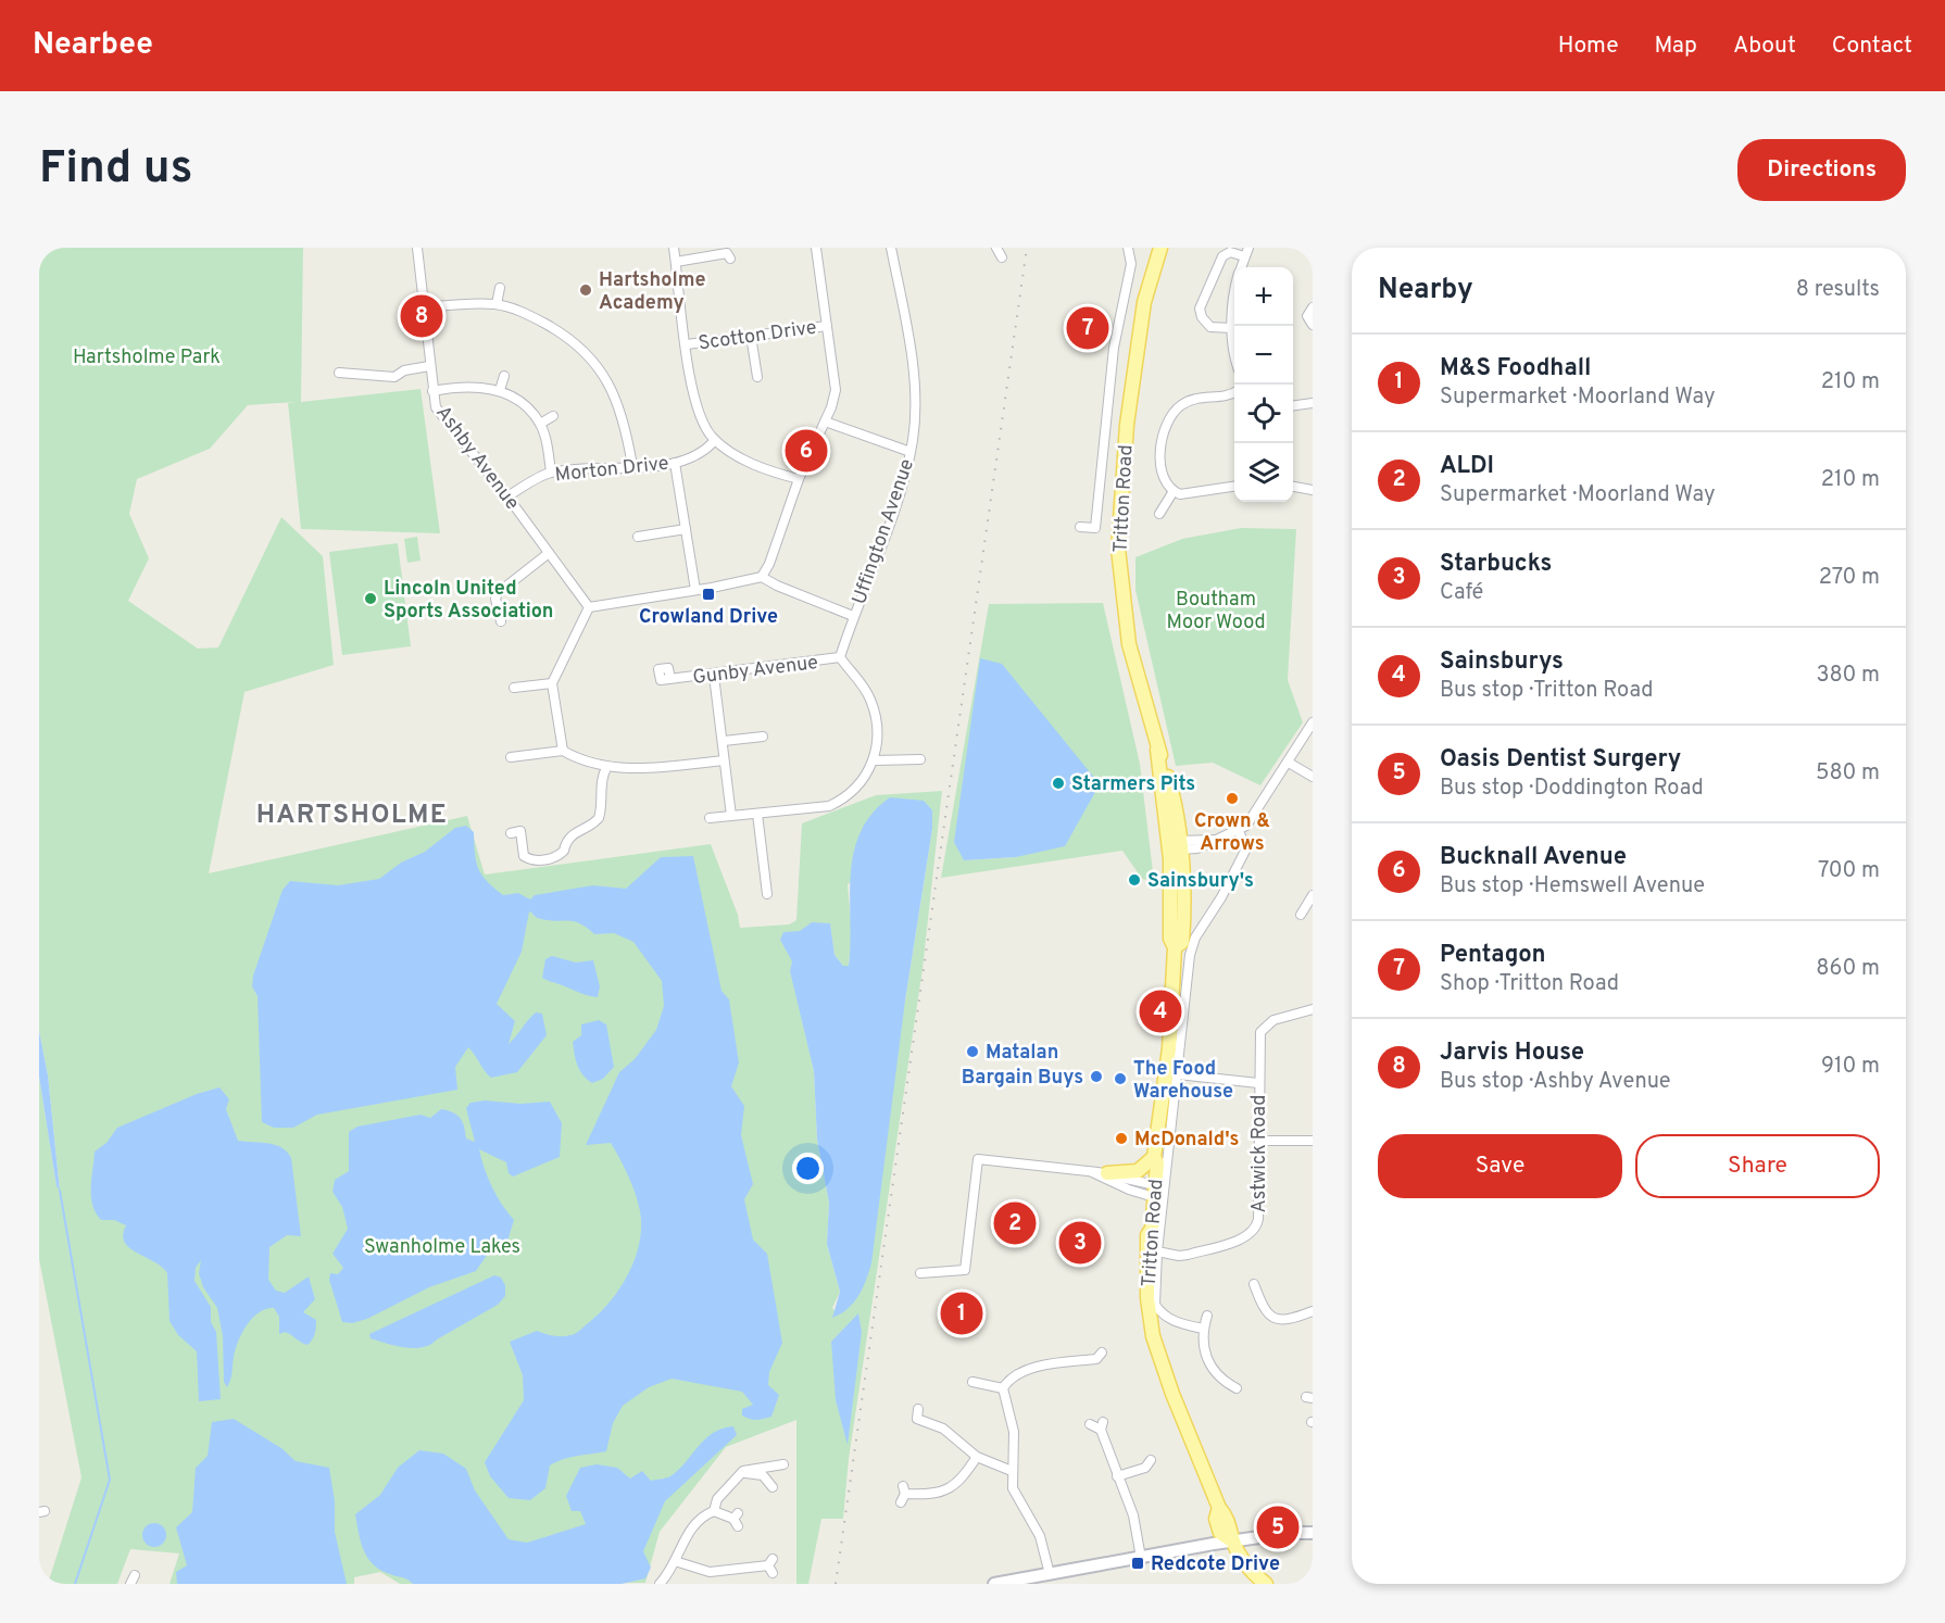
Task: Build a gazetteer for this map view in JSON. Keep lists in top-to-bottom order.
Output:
{
  "streets": {
    "main road": ["Tritton Road"],
    "street": [
      "Scotton Drive",
      "Ashby Avenue",
      "Morton Drive",
      "Uffington Avenue",
      "Gunby Avenue",
      "Astwick Road"
    ]
  },
  "crossings": [
    ["Ashby Avenue", "Morton Drive"],
    ["Uffington Avenue", "Gunby Avenue"]
  ],
  "districts": ["HARTSHOLME"],
  "parks": ["Hartsholme Park", "Boutham Moor Wood", "Swanholme Lakes"],
  "places": {
    "other": [
      "Hartsholme Academy",
      "Lincoln United Sports Association",
      "Starmers Pits",
      "Crown & Arrows",
      "Sainsbury's",
      "Matalan",
      "Bargain Buys",
      "The Food Warehouse",
      "McDonald's"
    ],
    "transit": ["Crowland Drive", "Redcote Drive"]
  },
  "page": {
    "header": "Nearbee",
    "nav": [
      "Home",
      "Map",
      "About",
      "Contact"
    ],
    "buttons": [
      "Directions",
      ["Save", "Share"]
    ],
    "title": "Find us",
    "heading": ["Nearby", "8 results"],
    "map_buttons": ["+", "−"],
    "pins": [
      "8",
      "7",
      "6",
      "4",
      "2",
      "3",
      "1",
      "5"
    ],
    "list": [
      {
        "mark": "1",
        "name": "M&S Foodhall",
        "note": "Supermarket · Moorland Way",
        "value": "210 m"
      },
      {
        "mark": "2",
        "name": "ALDI",
        "note": "Supermarket · Moorland Way",
        "value": "210 m"
      },
      {
        "mark": "3",
        "name": "Starbucks",
        "note": "Café",
        "value": "270 m"
      },
      {
        "mark": "4",
        "name": "Sainsburys",
        "note": "Bus stop · Tritton Road",
        "value": "380 m"
      },
      {
        "mark": "5",
        "name": "Oasis Dentist Surgery",
        "note": "Bus stop · Doddington Road",
        "value": "580 m"
      },
      {
        "mark": "6",
        "name": "Bucknall Avenue",
        "note": "Bus stop · Hemswell Avenue",
        "value": "700 m"
      },
      {
        "mark": "7",
        "name": "Pentagon",
        "note": "Shop · Tritton Road",
        "value": "860 m"
      },
      {
        "mark": "8",
        "name": "Jarvis House",
        "note": "Bus stop · Ashby Avenue",
        "value": "910 m"
      }
    ]
  }
}
